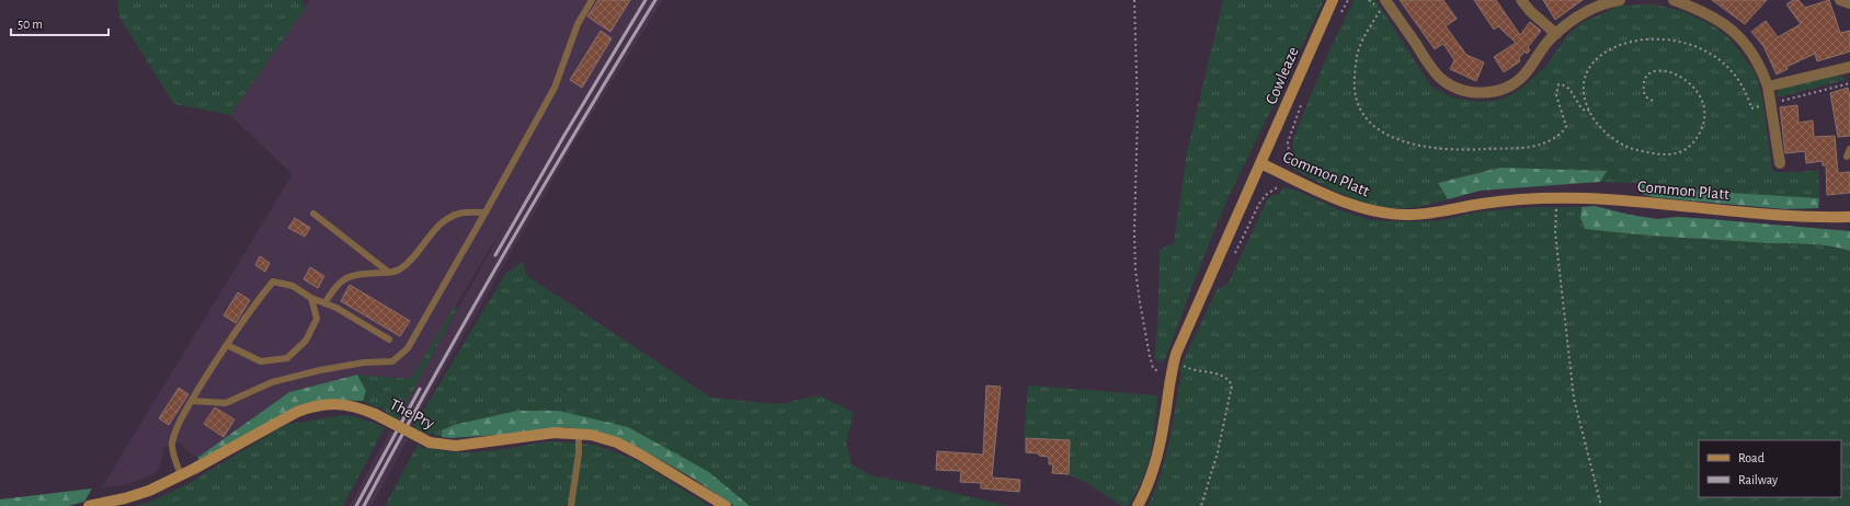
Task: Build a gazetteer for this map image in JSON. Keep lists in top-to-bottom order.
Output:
{
  "streets": {
    "main road": ["Cowleaze", "Common Platt", "The Pry"]
  },
  "crossings": [
    ["Cowleaze", "Common Platt"]
  ],
  "legend": ["Road", "Railway"],
  "scale_bar": "50 m"
}
